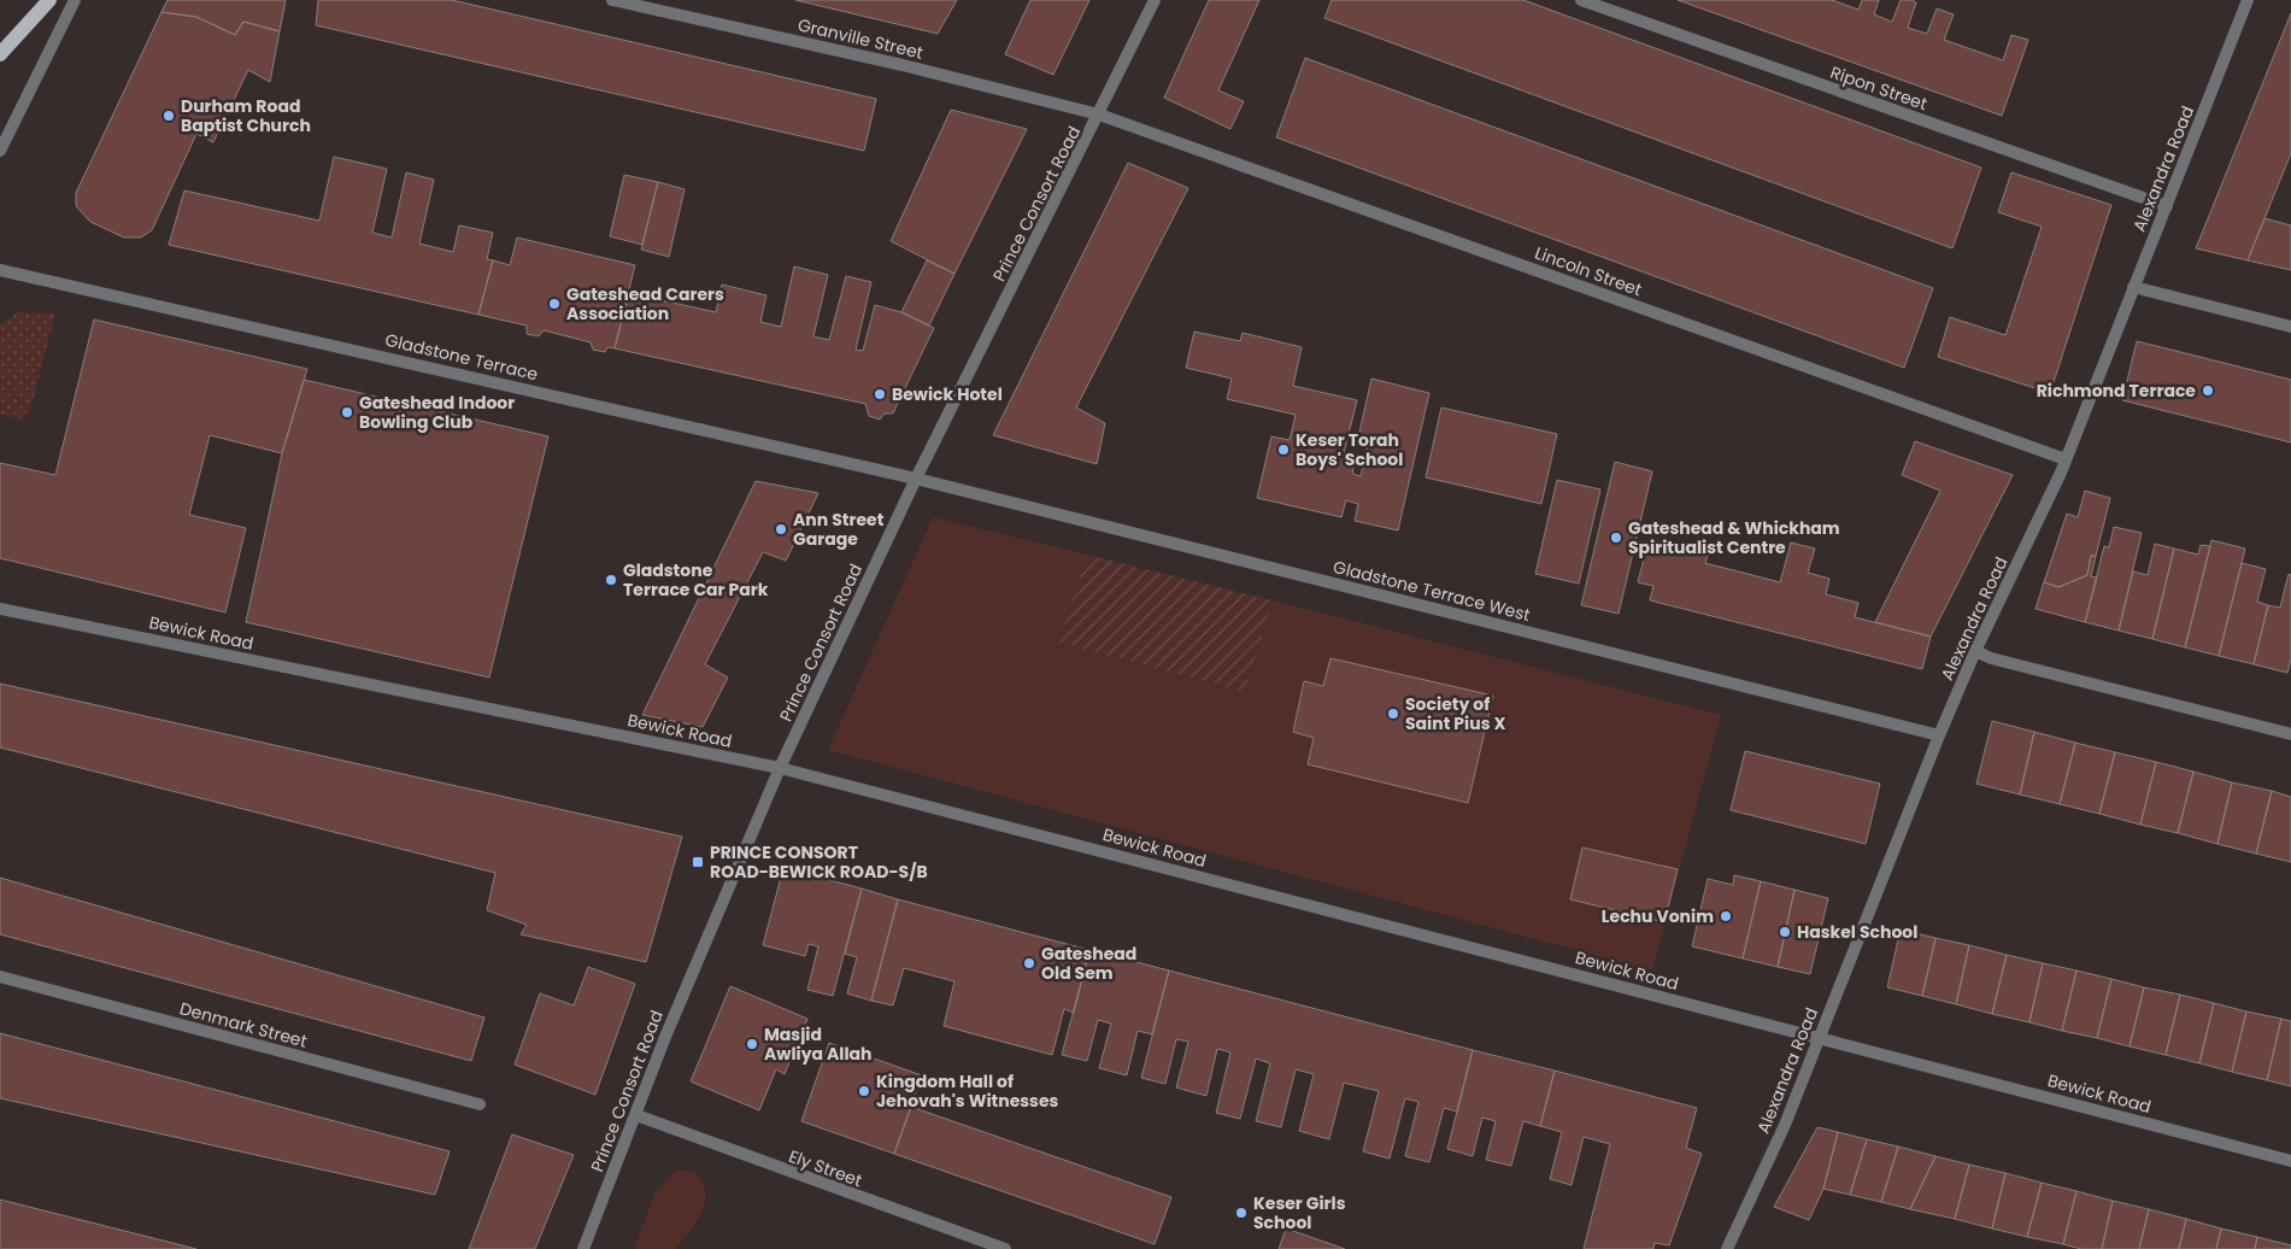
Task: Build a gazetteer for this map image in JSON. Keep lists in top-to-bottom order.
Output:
{
  "streets": {
    "street": [
      "Granville Street",
      "Ripon Street",
      "Alexandra Road",
      "Prince Consort Road",
      "Lincoln Street",
      "Gladstone Terrace",
      "Gladstone Terrace West",
      "Bewick Road",
      "Denmark Street",
      "Ely Street"
    ]
  },
  "crossings": [
    ["Granville Street", "Prince Consort Road"],
    ["Granville Street", "Lincoln Street"],
    ["Ripon Street", "Alexandra Road"],
    ["Alexandra Road", "Lincoln Street"],
    ["Alexandra Road", "Gladstone Terrace West"],
    ["Alexandra Road", "Bewick Road"],
    ["Prince Consort Road", "Lincoln Street"],
    ["Prince Consort Road", "Gladstone Terrace"],
    ["Prince Consort Road", "Gladstone Terrace West"],
    ["Prince Consort Road", "Bewick Road"],
    ["Prince Consort Road", "Ely Street"],
    ["Gladstone Terrace", "Gladstone Terrace West"]
  ],
  "places": {
    "other": [
      "Durham Road Baptist Church",
      "Gateshead Carers Association",
      "Richmond Terrace",
      "Bewick Hotel",
      "Gateshead Indoor Bowling Club",
      "Keser Torah Boys' School",
      "Ann Street Garage",
      "Gateshead & Whickham Spiritualist Centre",
      "Gladstone Terrace Car Park",
      "Society of Saint Pius X",
      "Lechu Vonim",
      "Haskel School",
      "Gateshead Old Sem",
      "Masjid Awliya Allah",
      "Kingdom Hall of Jehovah's Witnesses",
      "Keser Girls School"
    ],
    "transit": ["PRINCE CONSORT ROAD-BEWICK ROAD-S/B"]
  }
}
